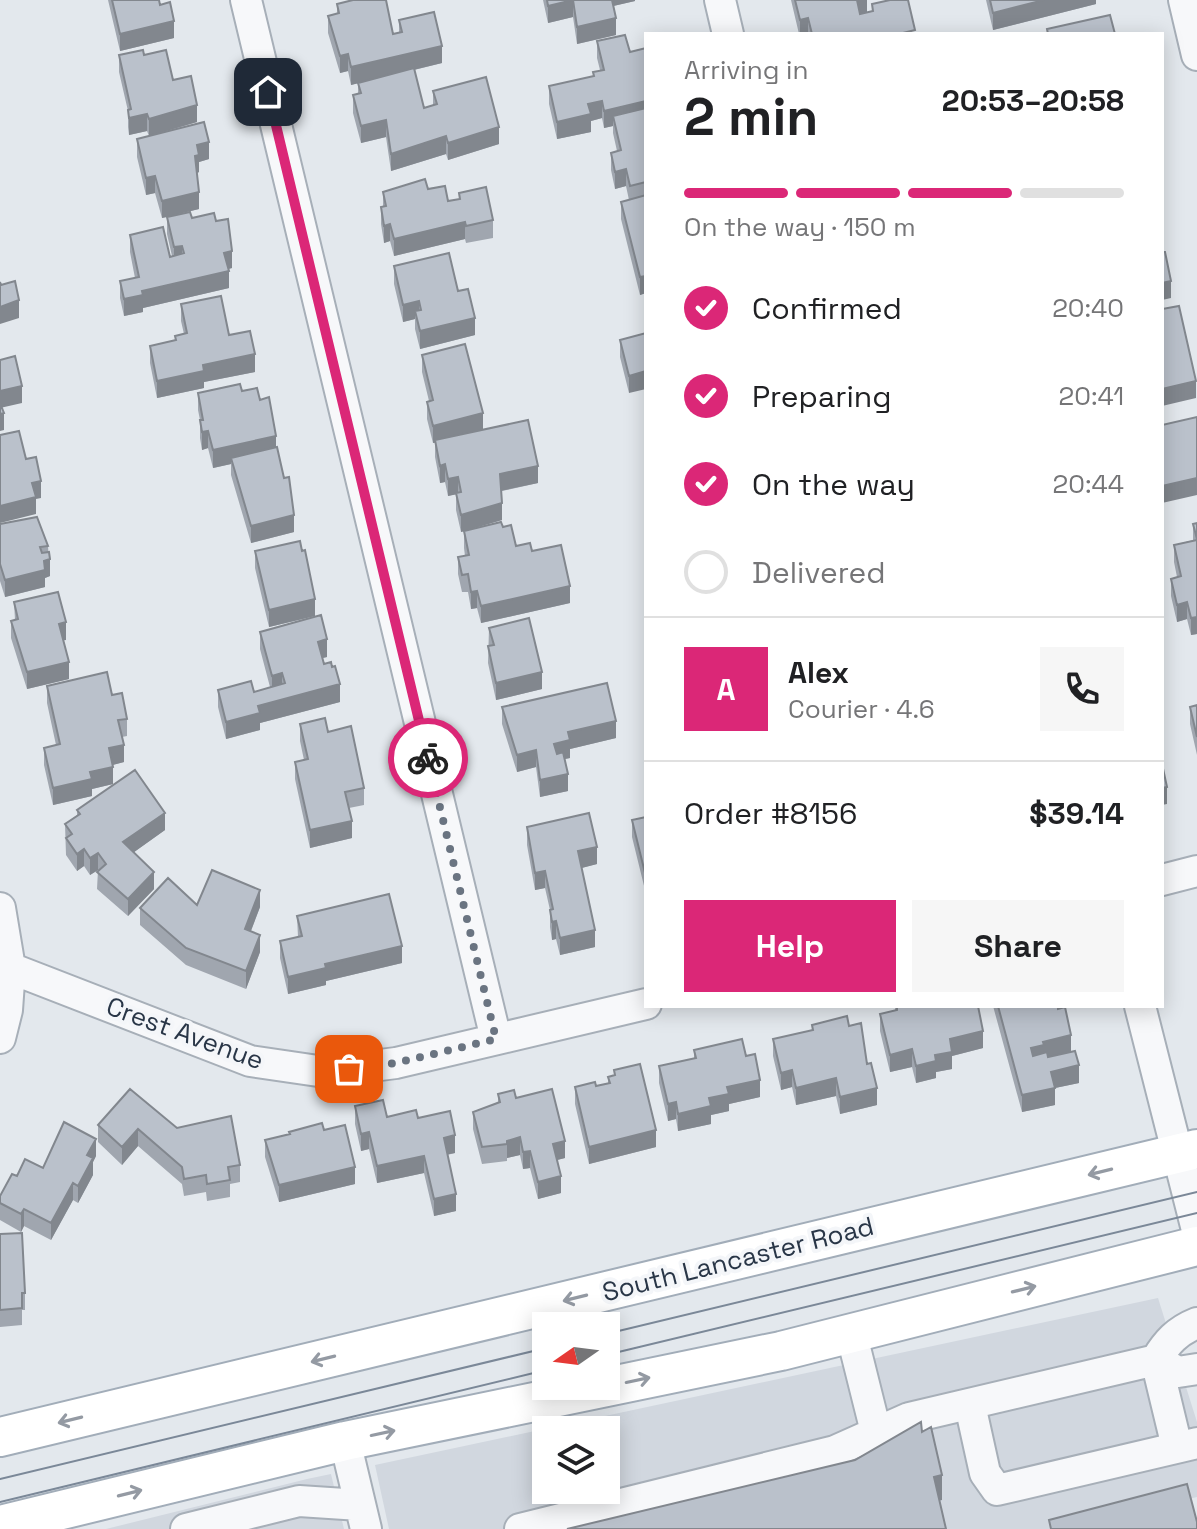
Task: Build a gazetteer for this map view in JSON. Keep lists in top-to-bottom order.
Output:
{
  "streets": {
    "main road": ["South Lancaster Road"],
    "street": ["Crest Avenue"]
  },
  "north": "left",
  "page": {
    "heading": ["2 min", "Arriving in", "20:53–20:58"],
    "panel": [
      "Alex",
      "Courier · 4.6",
      "Order #8156",
      "$39.14"
    ],
    "bar": "On the way · 150 m",
    "list": [
      ["Confirmed", "20:40"],
      ["Preparing", "20:41"],
      ["On the way", "20:44"],
      "Delivered"
    ],
    "round": "A",
    "buttons": ["Help", "Share"]
  }
}
